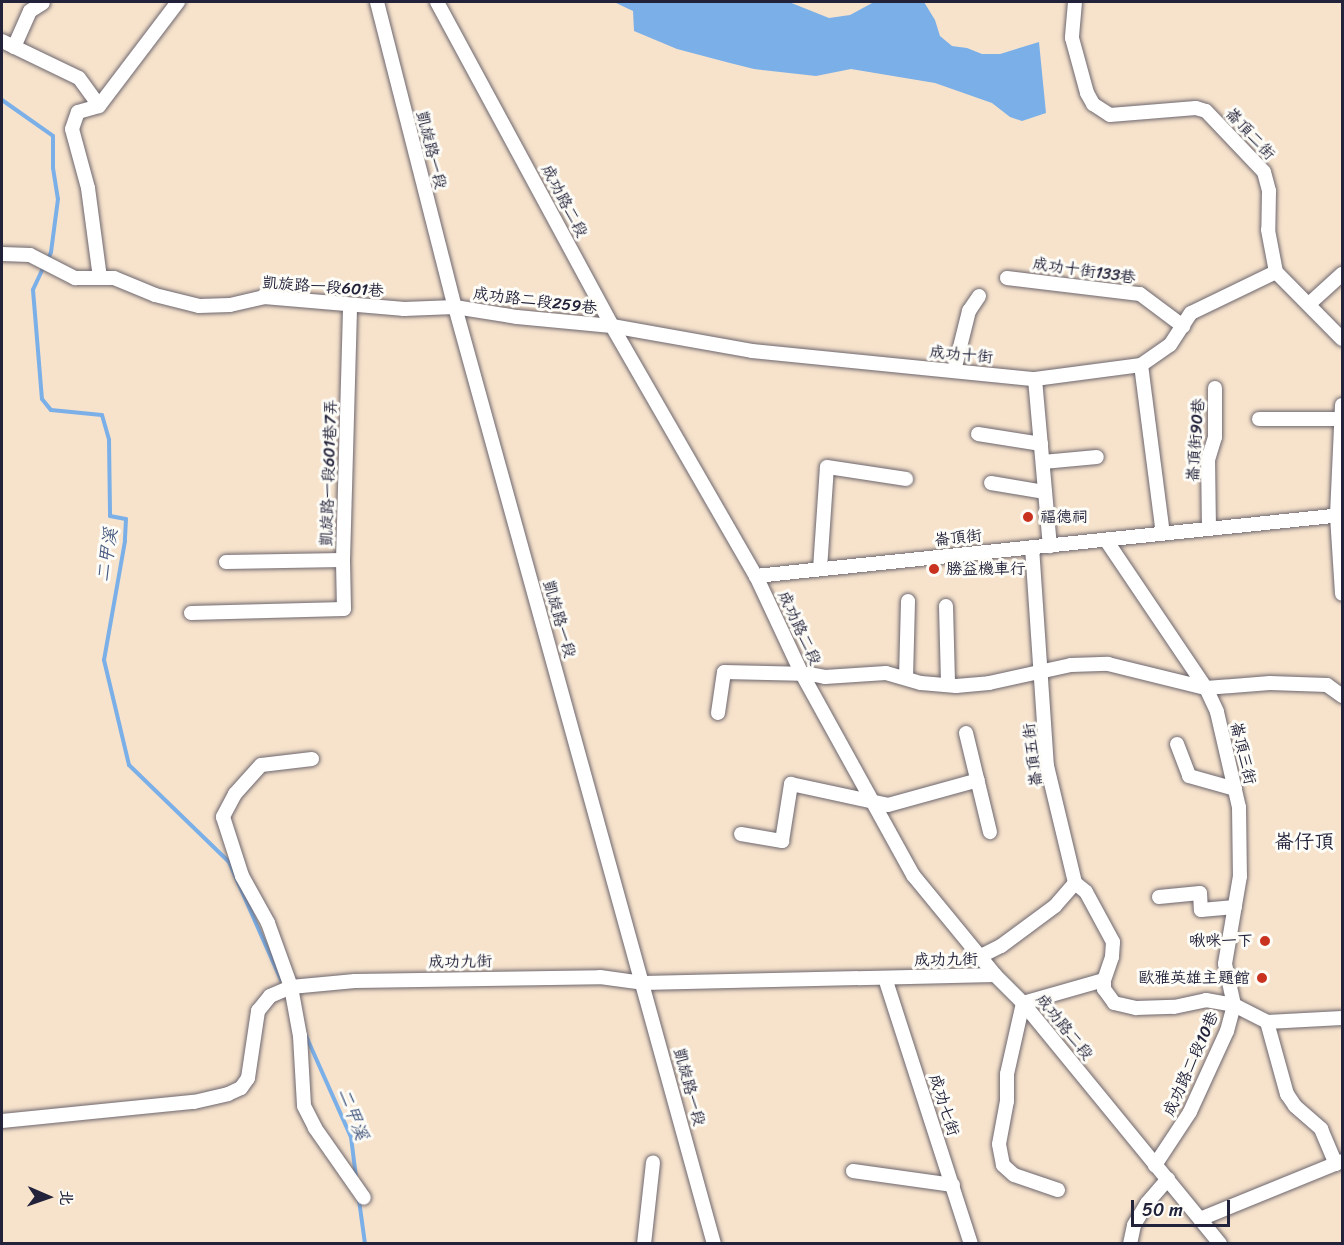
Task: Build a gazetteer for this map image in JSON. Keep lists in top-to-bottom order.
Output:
{
  "streets": {
    "street": [
      "崙頂二街",
      "凱旋路一段",
      "成功路二段",
      "成功十街133巷",
      "凱旋路一段601巷",
      "成功路二段259巷",
      "成功十街",
      "崙頂街90巷",
      "凱旋路一段601巷7弄",
      "崙頂街",
      "崙頂三街",
      "崙頂五街",
      "成功九街",
      "成功路二段10巷",
      "成功七街"
    ]
  },
  "crossings": [
    ["崙頂二街", "成功十街"],
    ["凱旋路一段", "凱旋路一段601巷"],
    ["凱旋路一段", "成功路二段259巷"],
    ["凱旋路一段", "成功九街"],
    ["成功路二段", "成功路二段259巷"],
    ["成功路二段", "成功十街"],
    ["成功路二段", "崙頂街"],
    ["成功路二段", "成功九街"],
    ["成功路二段", "成功路二段10巷"],
    ["成功十街133巷", "成功十街"],
    ["凱旋路一段601巷", "成功路二段259巷"],
    ["凱旋路一段601巷", "凱旋路一段601巷7弄"],
    ["成功路二段259巷", "成功十街"],
    ["崙頂街90巷", "崙頂街"],
    ["崙頂街", "崙頂三街"],
    ["崙頂街", "崙頂五街"],
    ["崙頂三街", "成功路二段10巷"],
    ["成功九街", "成功七街"]
  ],
  "districts": ["崙仔頂"],
  "water": ["二甲溪"],
  "places": [
    "福德祠",
    "勝益機車行",
    "啾咪一下",
    "歐雅英雄主題館"
  ],
  "scale_bar": "50 m",
  "north": "right"
}
